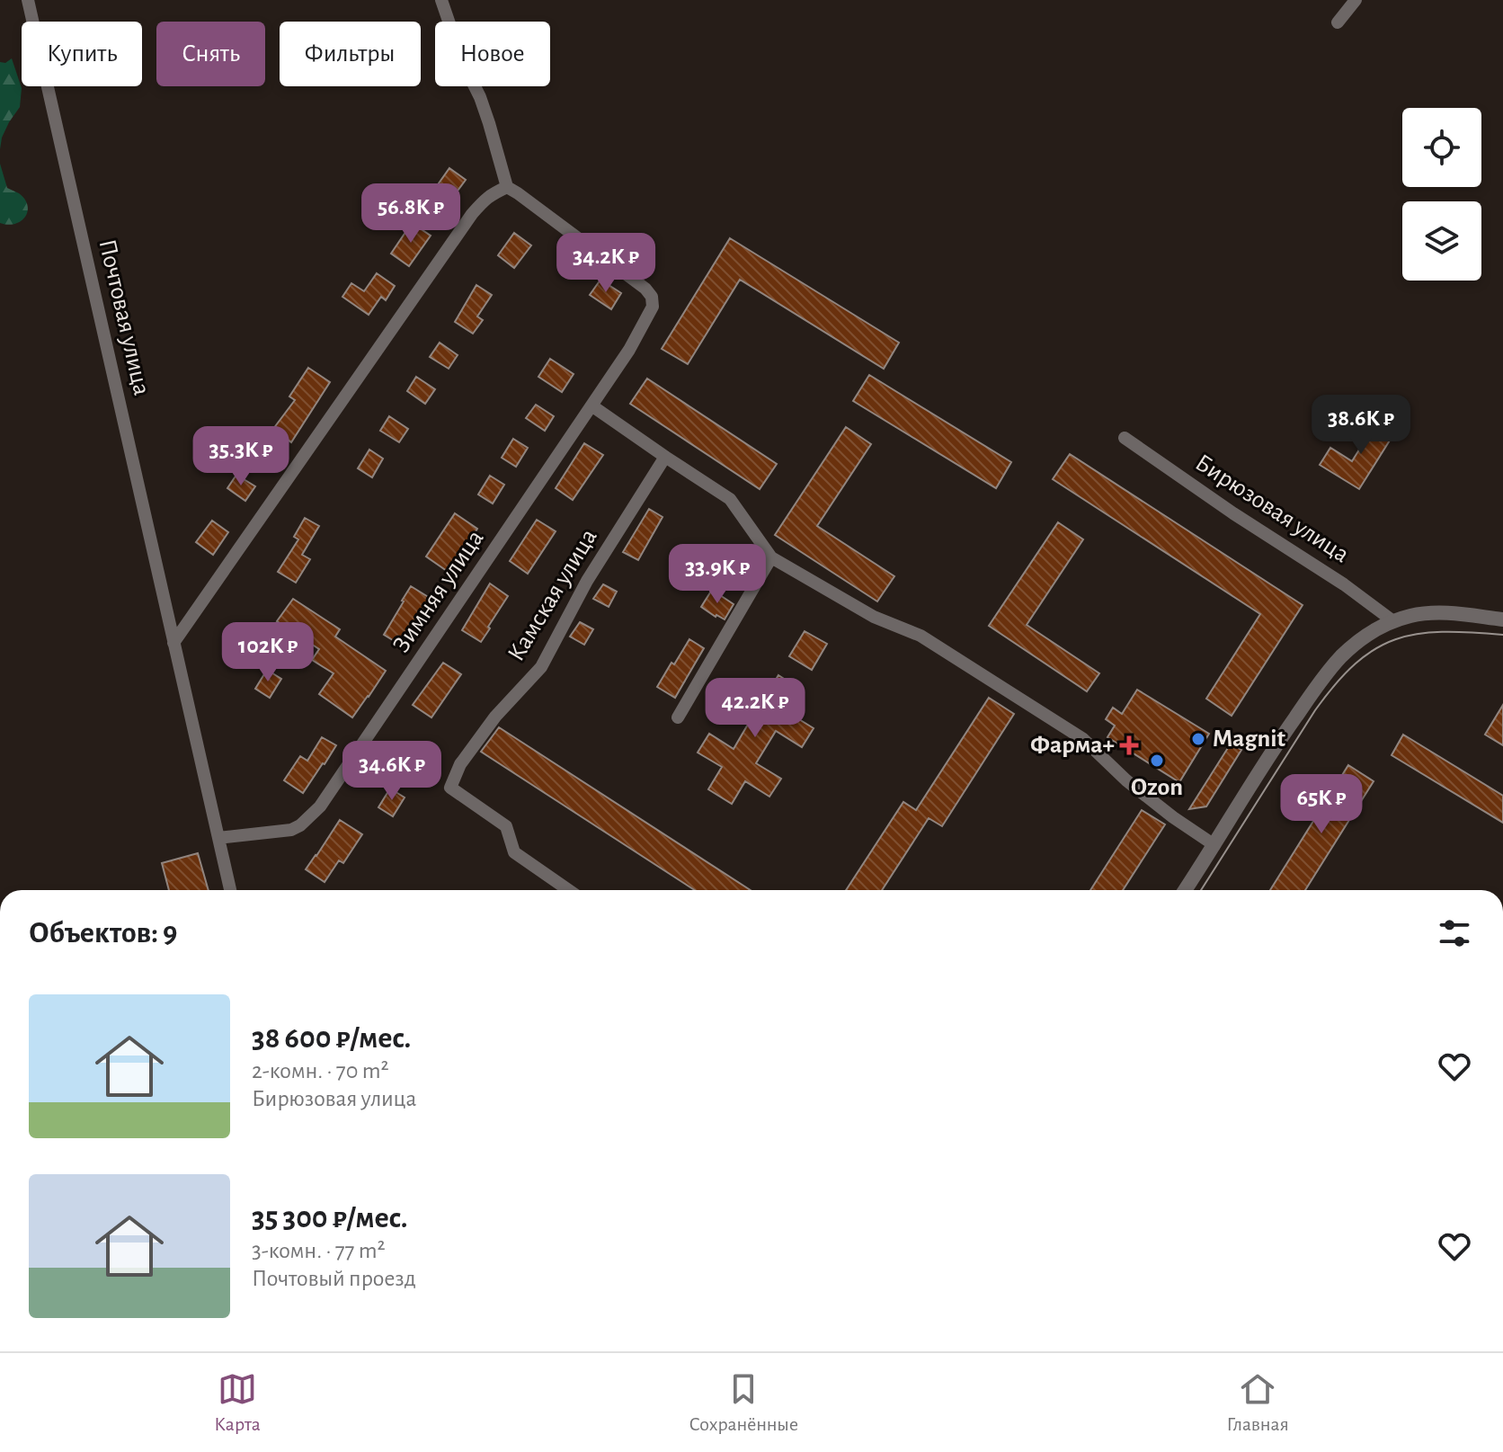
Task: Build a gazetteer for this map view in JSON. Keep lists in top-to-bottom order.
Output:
{
  "streets": {
    "street": [
      "Почтовая улица",
      "Бирюзовая улица",
      "Зимняя улица",
      "Камская улица"
    ]
  },
  "crossings": [
    ["Почтовая улица", "Зимняя улица"]
  ],
  "places": {
    "other": ["Magnit", "Ozon"],
    "health": ["Фарма+"]
  },
  "page": {
    "chip": [
      "Купить",
      "Снять",
      "Фильтры",
      "Новое"
    ],
    "price": [
      "56.8K ₽",
      "34.2K ₽",
      "38.6K ₽",
      "35.3K ₽",
      "33.9K ₽",
      "102K ₽",
      "42.2K ₽",
      "34.6K ₽",
      "65K ₽"
    ],
    "heading": "Объектов: 9",
    "list": [
      {
        "name": "38 600 ₽/мес.",
        "note": "2-комн. · 70 m² · Бирюзовая улица"
      },
      {
        "name": "35 300 ₽/мес.",
        "note": "3-комн. · 77 m² · Почтовый проезд"
      }
    ],
    "tabs": ["Карта", "Сохранённые", "Главная"]
  }
}
